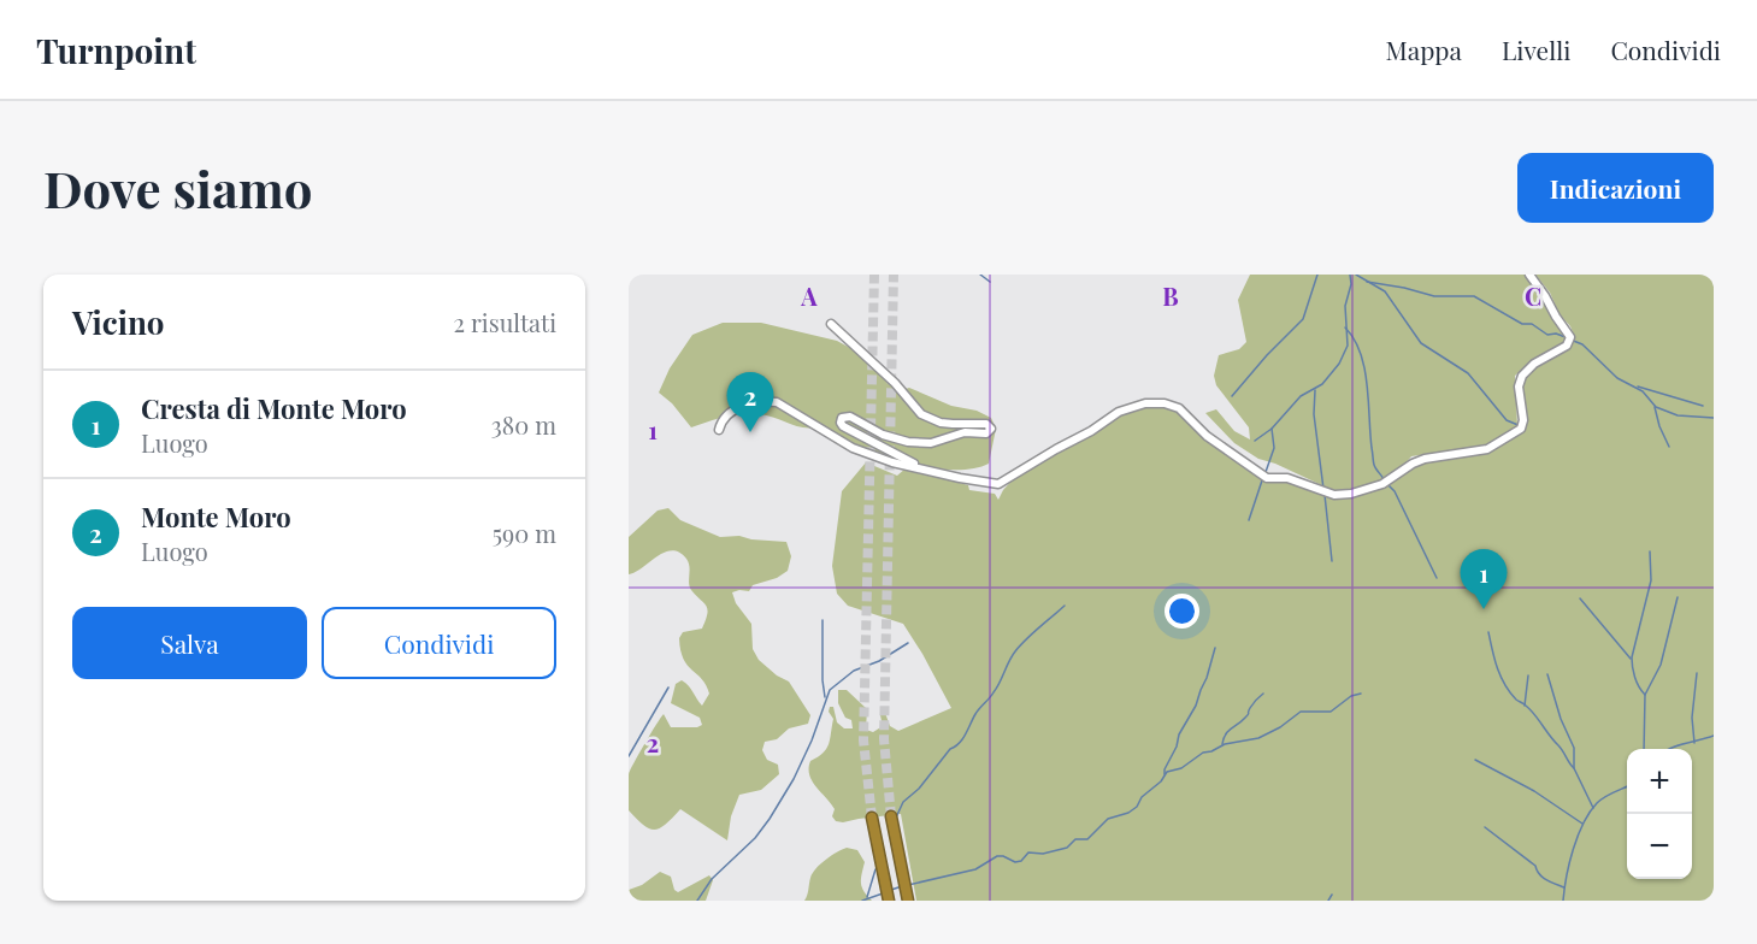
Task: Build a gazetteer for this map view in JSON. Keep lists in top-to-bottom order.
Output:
{
  "page": {
    "header": "Turnpoint",
    "nav": ["Mappa", "Livelli", "Condividi"],
    "buttons": [
      "Indicazioni",
      ["Salva", "Condividi"]
    ],
    "title": "Dove siamo",
    "heading": ["Vicino", "2 risultati"],
    "list": [
      {
        "mark": "1",
        "name": "Cresta di Monte Moro",
        "note": "Luogo",
        "value": "380 m"
      },
      {
        "mark": "2",
        "name": "Monte Moro",
        "note": "Luogo",
        "value": "590 m"
      }
    ],
    "pins": ["2", "1"],
    "map_buttons": ["+", "−"]
  },
  "grid": {
    "columns": ["A", "B", "C"],
    "rows": ["1", "2"]
  }
}
